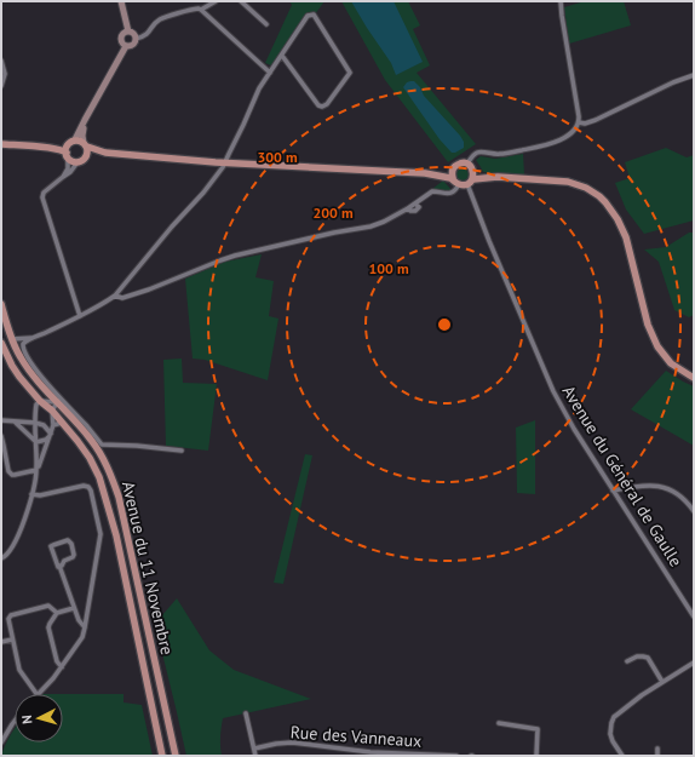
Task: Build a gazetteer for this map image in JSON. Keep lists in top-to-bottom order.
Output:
{
  "streets": {
    "main road": ["Avenue du 11 Novembre"],
    "street": ["Avenue du Général de Gaulle", "Rue des Vanneaux"]
  },
  "north": "left",
  "rings": ["300 m", "200 m", "100 m"]
}
